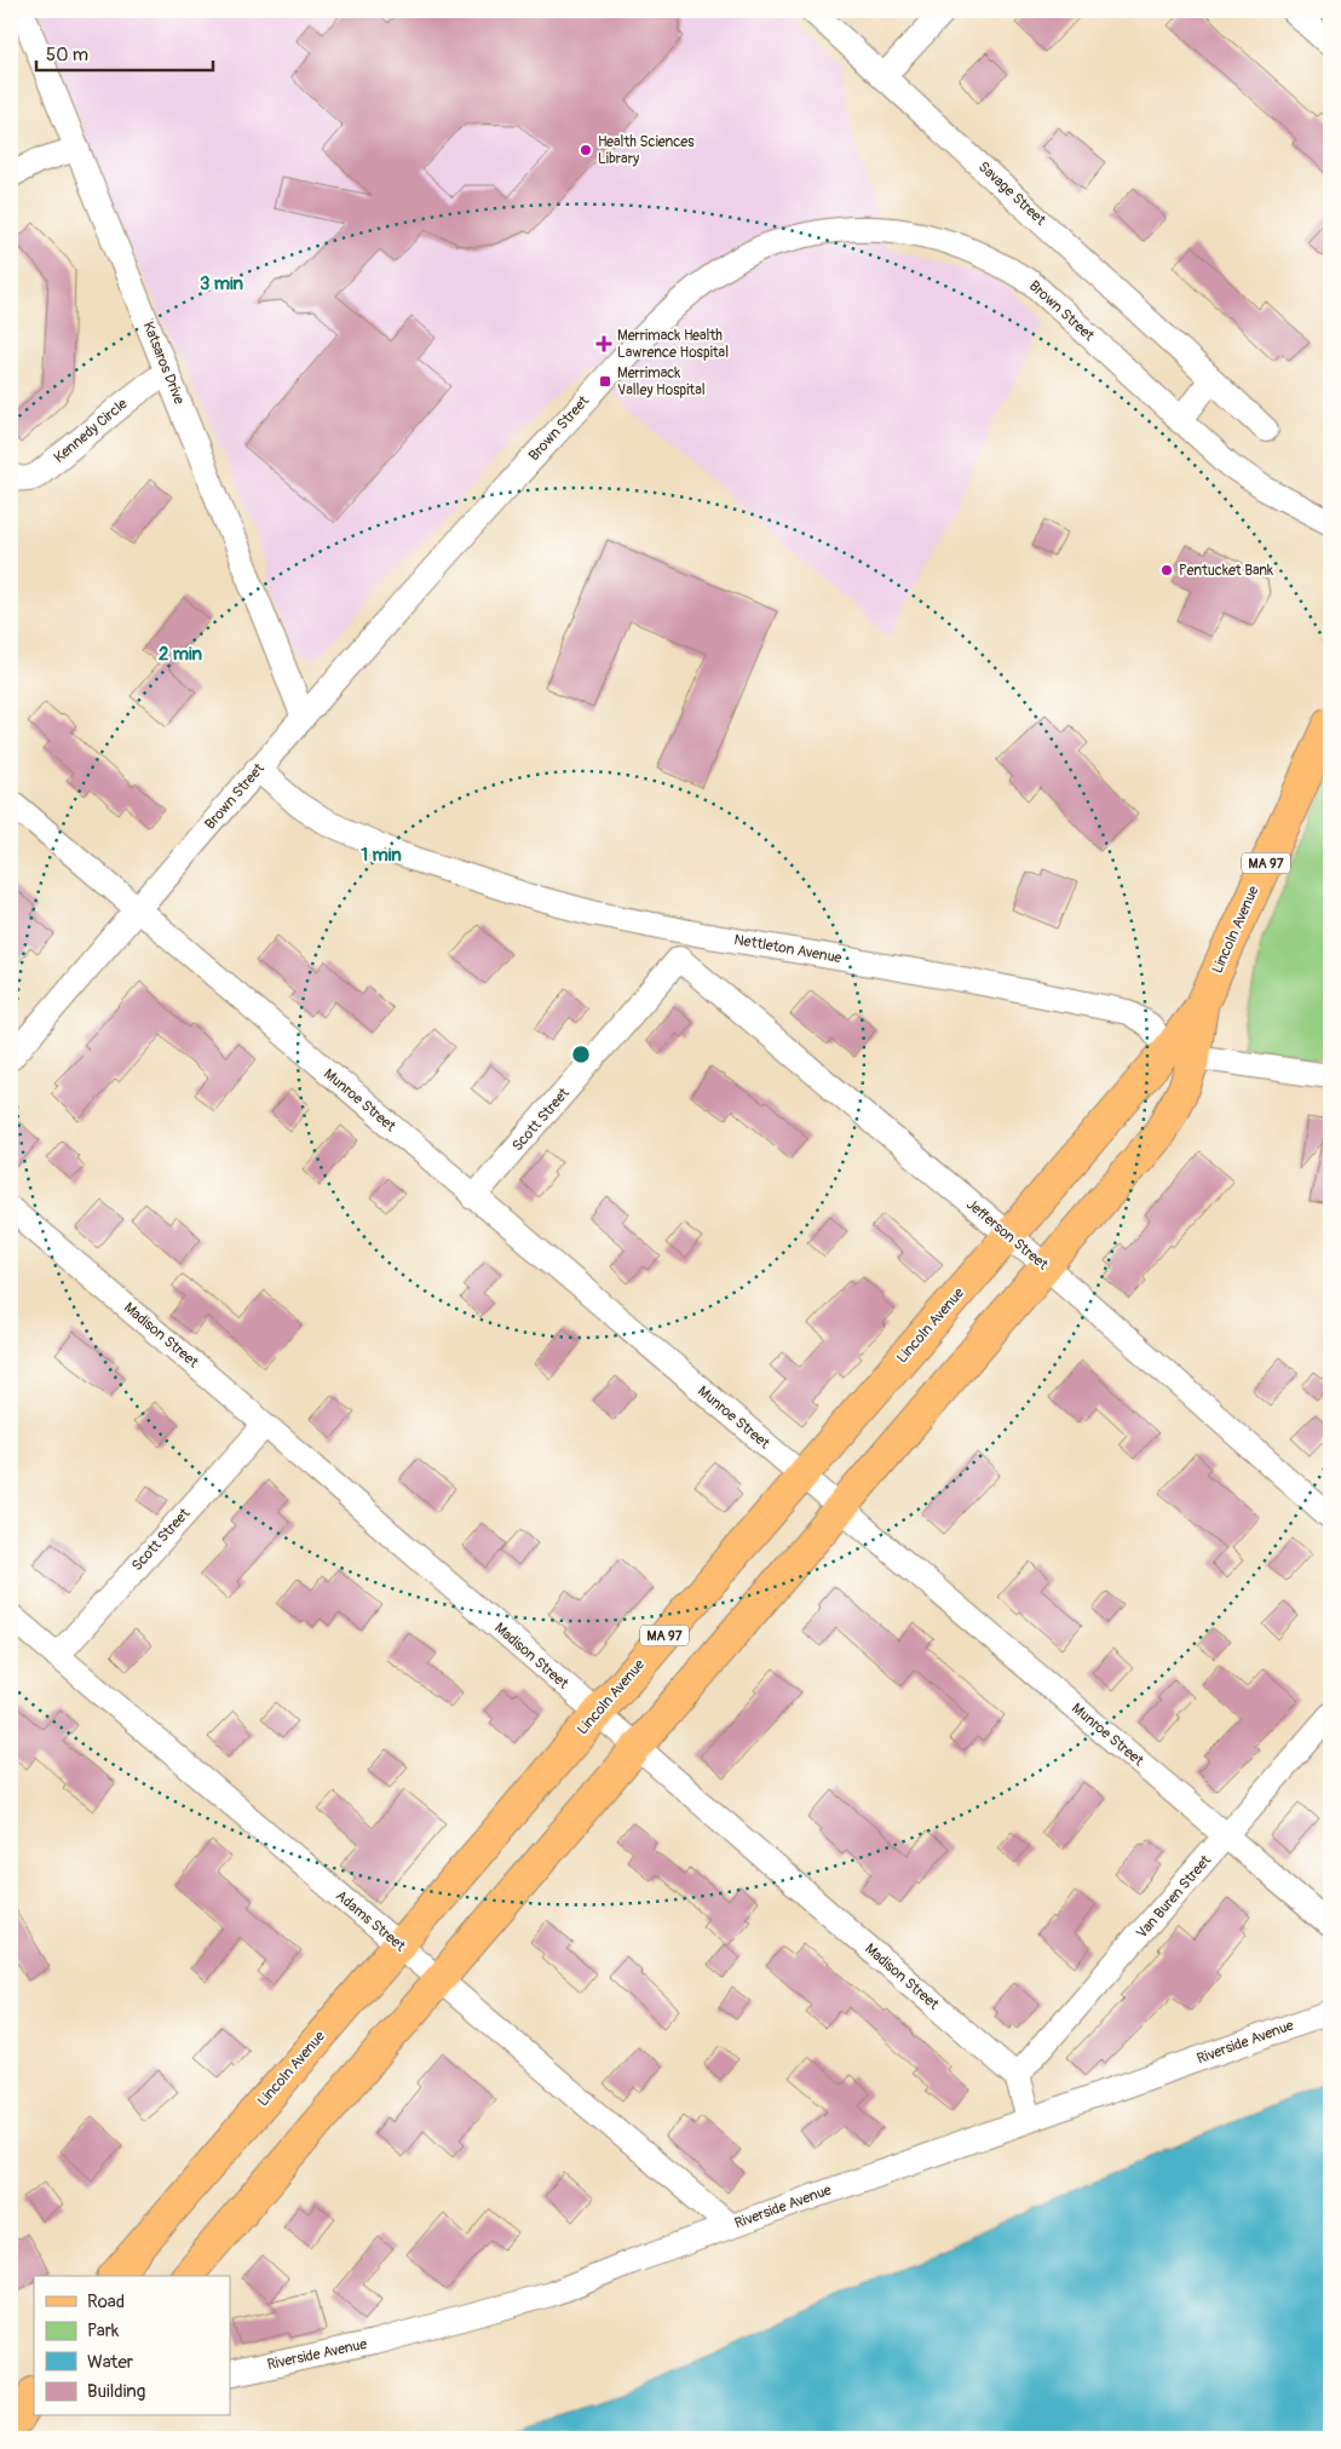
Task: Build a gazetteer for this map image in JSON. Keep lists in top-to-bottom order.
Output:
{
  "streets": {
    "main road": ["MA 97", "Lincoln Avenue"],
    "street": [
      "Savage Street",
      "Brown Street",
      "Katsaros Drive",
      "Kennedy Circle",
      "Nettleton Avenue",
      "Munroe Street",
      "Scott Street",
      "Jefferson Street",
      "Madison Street",
      "Van Buren Street",
      "Adams Street",
      "Riverside Avenue"
    ]
  },
  "crossings": [
    ["Brown Street", "Katsaros Drive"],
    ["Brown Street", "Nettleton Avenue"],
    ["Brown Street", "Munroe Street"],
    ["Katsaros Drive", "Kennedy Circle"],
    ["Lincoln Avenue", "Nettleton Avenue"],
    ["Lincoln Avenue", "Munroe Street"],
    ["Lincoln Avenue", "Jefferson Street"],
    ["Lincoln Avenue", "Madison Street"],
    ["Lincoln Avenue", "Adams Street"],
    ["Munroe Street", "Scott Street"],
    ["Munroe Street", "Van Buren Street"],
    ["Scott Street", "Jefferson Street"],
    ["Scott Street", "Madison Street"],
    ["Scott Street", "Adams Street"],
    ["Madison Street", "Van Buren Street"],
    ["Adams Street", "Riverside Avenue"]
  ],
  "places": {
    "other": ["Health Sciences Library", "Pentucket Bank"],
    "health": ["Merrimack Health Lawrence Hospital"],
    "transit": ["Merrimack Valley Hospital"]
  },
  "legend": [
    "Road",
    "Park",
    "Water",
    "Building"
  ],
  "scale_bar": "50 m",
  "rings": ["3 min", "2 min", "1 min"]
}
